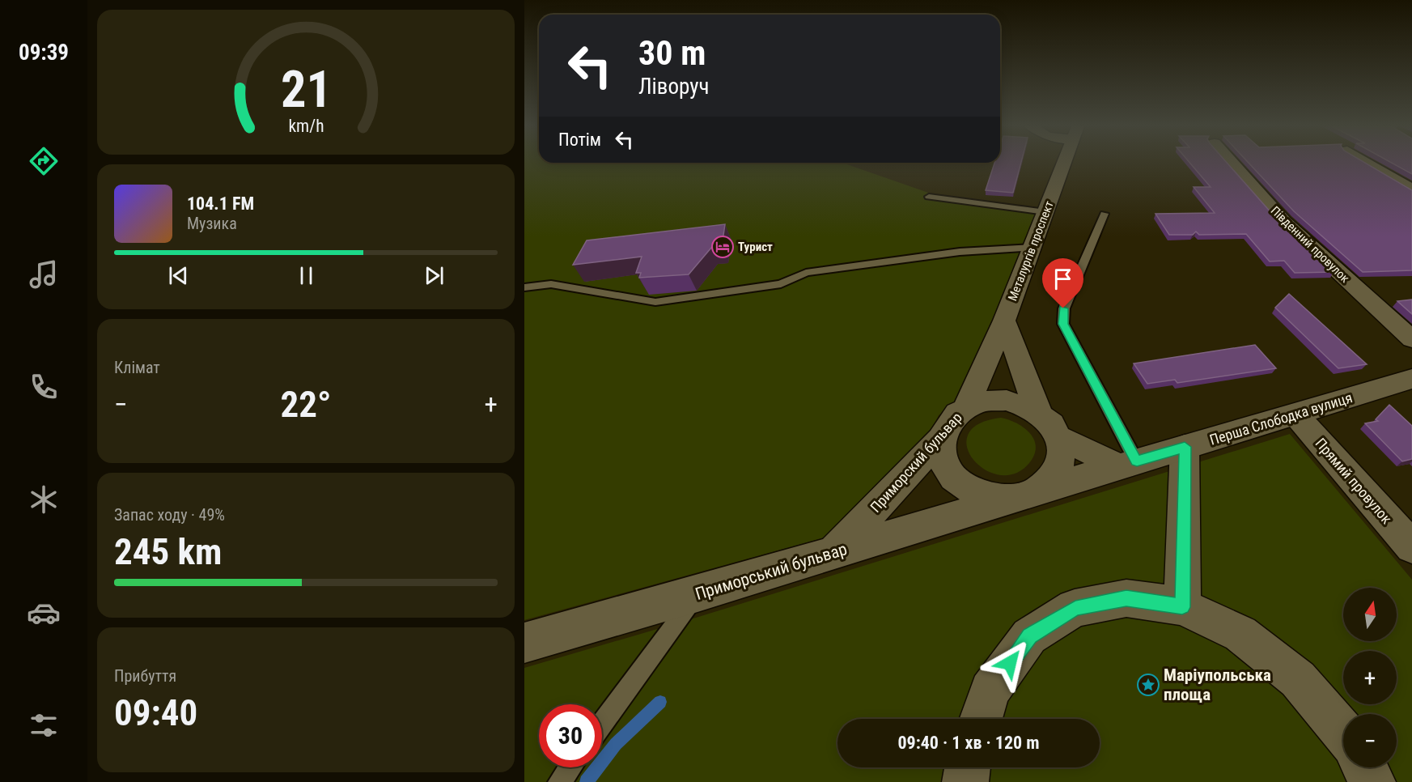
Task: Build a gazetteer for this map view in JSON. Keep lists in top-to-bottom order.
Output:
{
  "streets": {
    "street": [
      "Південний провулок",
      "Металургів проспект",
      "Перша Слободка вулиця",
      "Приморский бульвар",
      "Прямий провулок",
      "Приморський бульвар"
    ]
  },
  "crossings": [
    ["Металургів проспект", "Перша Слободка вулиця"],
    ["Металургів проспект", "Приморский бульвар"],
    ["Металургів проспект", "Приморський бульвар"],
    ["Перша Слободка вулиця", "Приморский бульвар"],
    ["Перша Слободка вулиця", "Прямий провулок"],
    ["Перша Слободка вулиця", "Приморський бульвар"],
    ["Приморский бульвар", "Приморський бульвар"]
  ],
  "places": {
    "hotel": ["Турист"],
    "place": ["Маріупольська площа"]
  },
  "north": "top",
  "page": {
    "tabs": "09:39",
    "turn": ["30 m", "Ліворуч"],
    "then": "Потім",
    "song": ["104.1 FM", "Музика"],
    "tile": [
      "Клімат",
      ["Запас ходу · 49%", "245 km"],
      ["Прибуття", "09:40"]
    ],
    "heat": ["−", "22°", "+"],
    "map_buttons": ["+", "−"],
    "limit": "30",
    "trip": "09:40 · 1 хв · 120 m",
    "gauge": ["21", "km/h"]
  }
}
